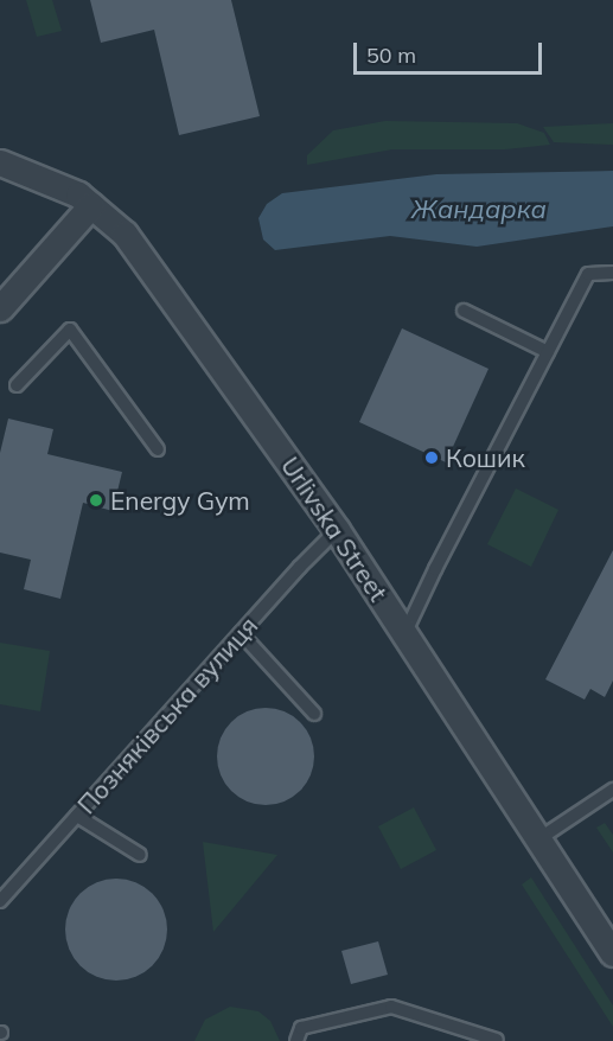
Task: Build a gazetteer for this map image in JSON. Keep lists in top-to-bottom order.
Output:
{
  "streets": {
    "street": ["Urlivska Street"],
    "lane": ["Позняківська вулиця"]
  },
  "crossings": [
    ["Urlivska Street", "Позняківська вулиця"]
  ],
  "water": ["Жандарка"],
  "places": ["Кошик", "Energy Gym"],
  "scale_bar": "50 m"
}
